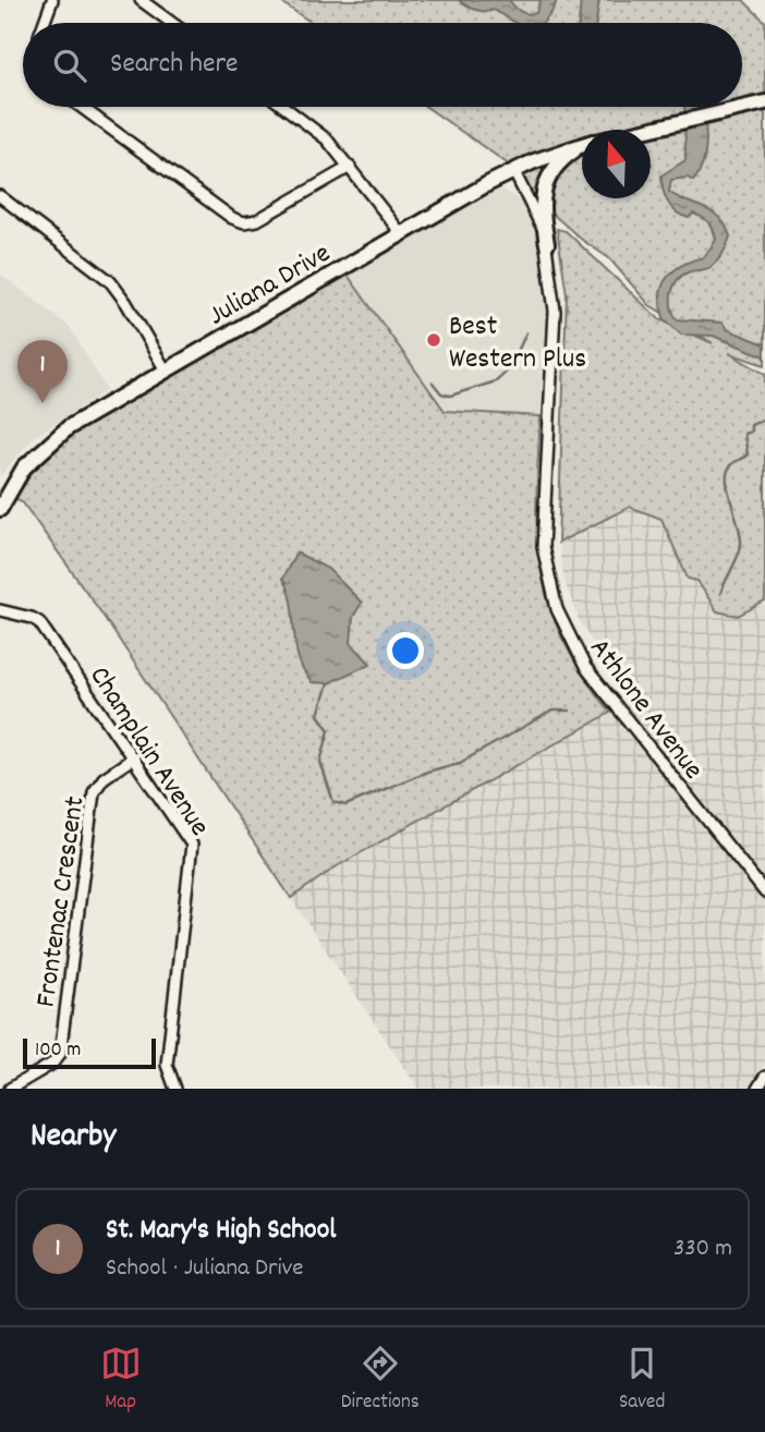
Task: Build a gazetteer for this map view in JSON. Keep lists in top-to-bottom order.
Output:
{
  "streets": {
    "street": [
      "Juliana Drive",
      "Athlone Avenue",
      "Champlain Avenue",
      "Frontenac Crescent"
    ]
  },
  "crossings": [
    ["Juliana Drive", "Athlone Avenue"],
    ["Champlain Avenue", "Frontenac Crescent"]
  ],
  "places": ["Best Western Plus"],
  "scale_bar": "100 m",
  "north": "top",
  "page": {
    "search": "Search here",
    "pins": "1",
    "scale": "100 m",
    "heading": "Nearby",
    "list": [
      {
        "mark": "1",
        "name": "St. Mary's High School",
        "note": "School · Juliana Drive",
        "value": "330 m"
      }
    ],
    "nav": ["Map", "Directions", "Saved"]
  }
}
